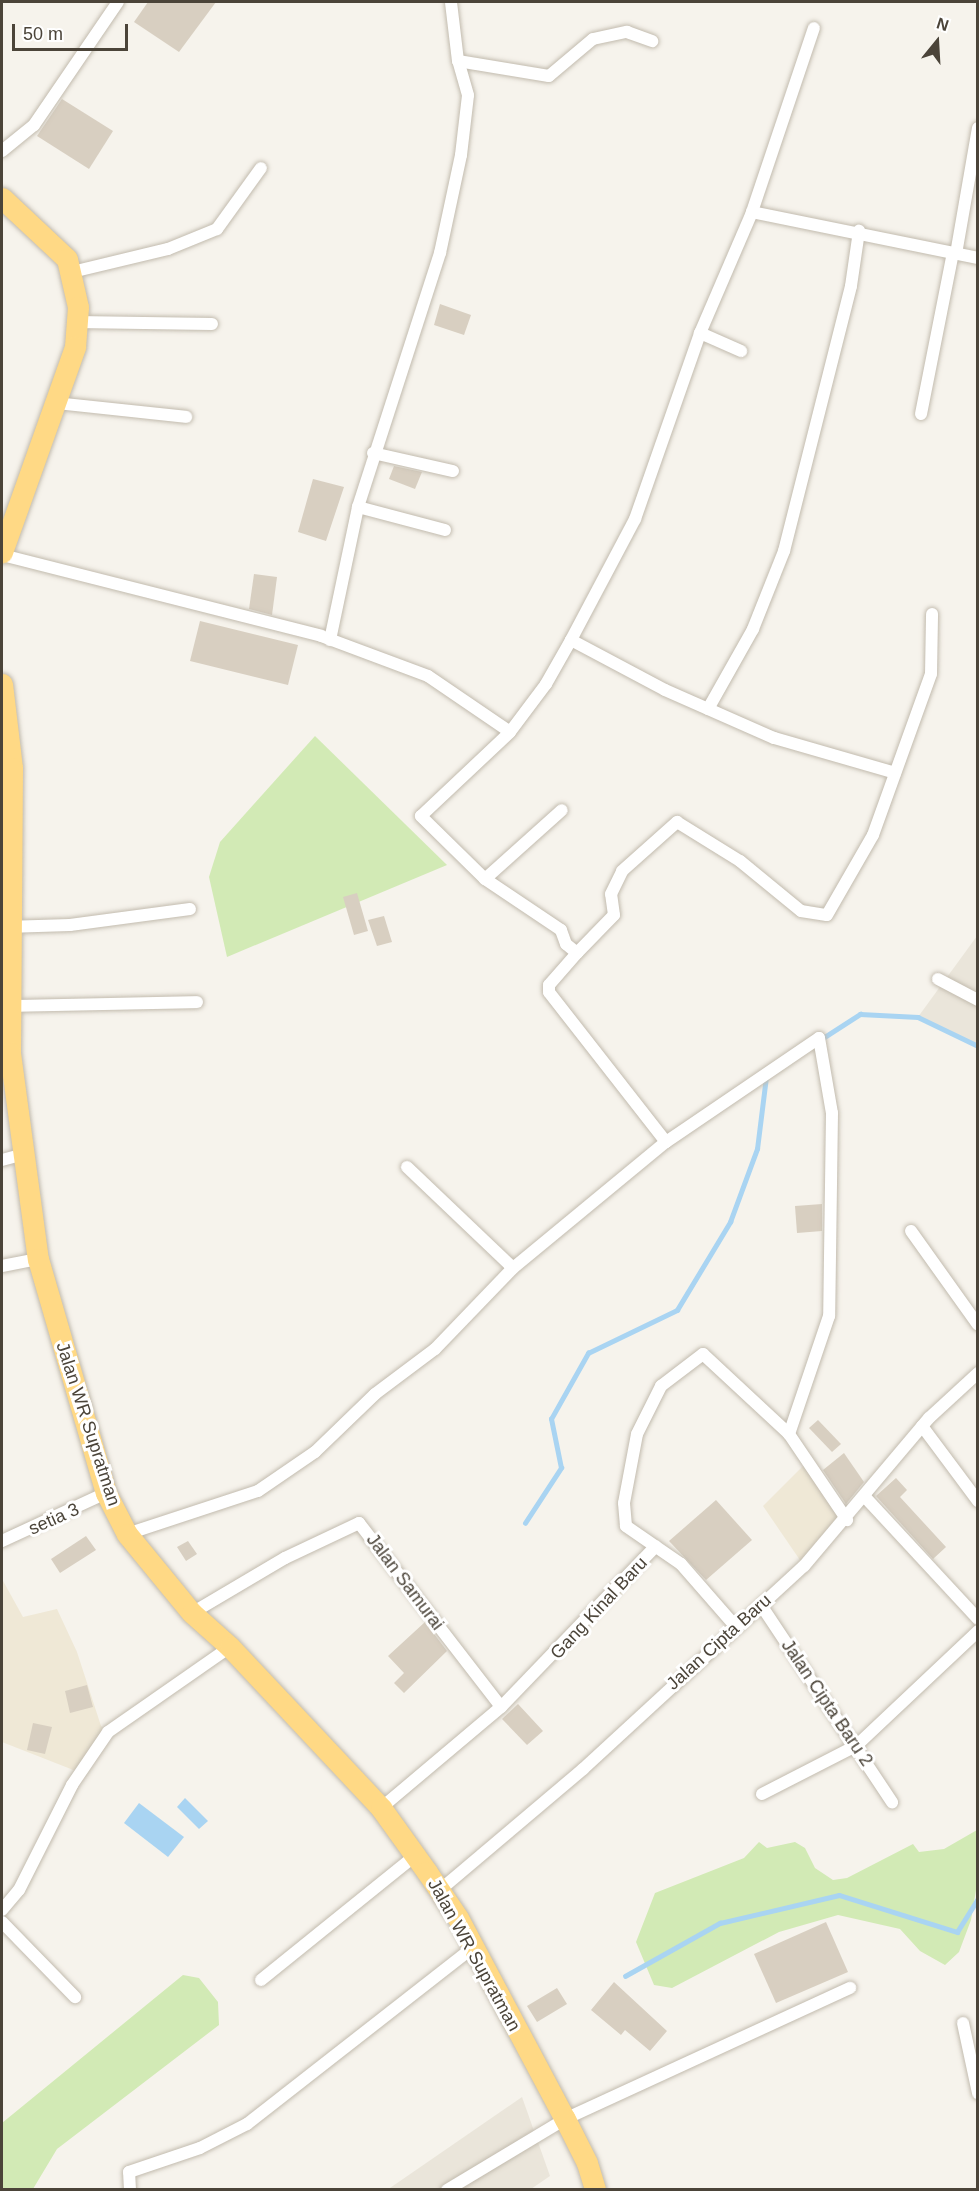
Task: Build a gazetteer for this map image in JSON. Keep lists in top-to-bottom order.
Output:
{
  "streets": {
    "highway": ["Jalan WR Supratman"],
    "street": [
      "setia 3",
      "Jalan Samurai",
      "Gang Kinal Baru",
      "Jalan Cipta Baru",
      "Jalan Cipta Baru 2"
    ]
  },
  "crossings": [
    ["Jalan WR Supratman", "setia 3"],
    ["Jalan WR Supratman", "Jalan Samurai"],
    ["Jalan WR Supratman", "Gang Kinal Baru"],
    ["Jalan WR Supratman", "Jalan Cipta Baru"],
    ["Jalan Samurai", "Gang Kinal Baru"],
    ["Jalan Cipta Baru", "Jalan Cipta Baru 2"]
  ],
  "scale_bar": "50 m",
  "north": "top"
}
